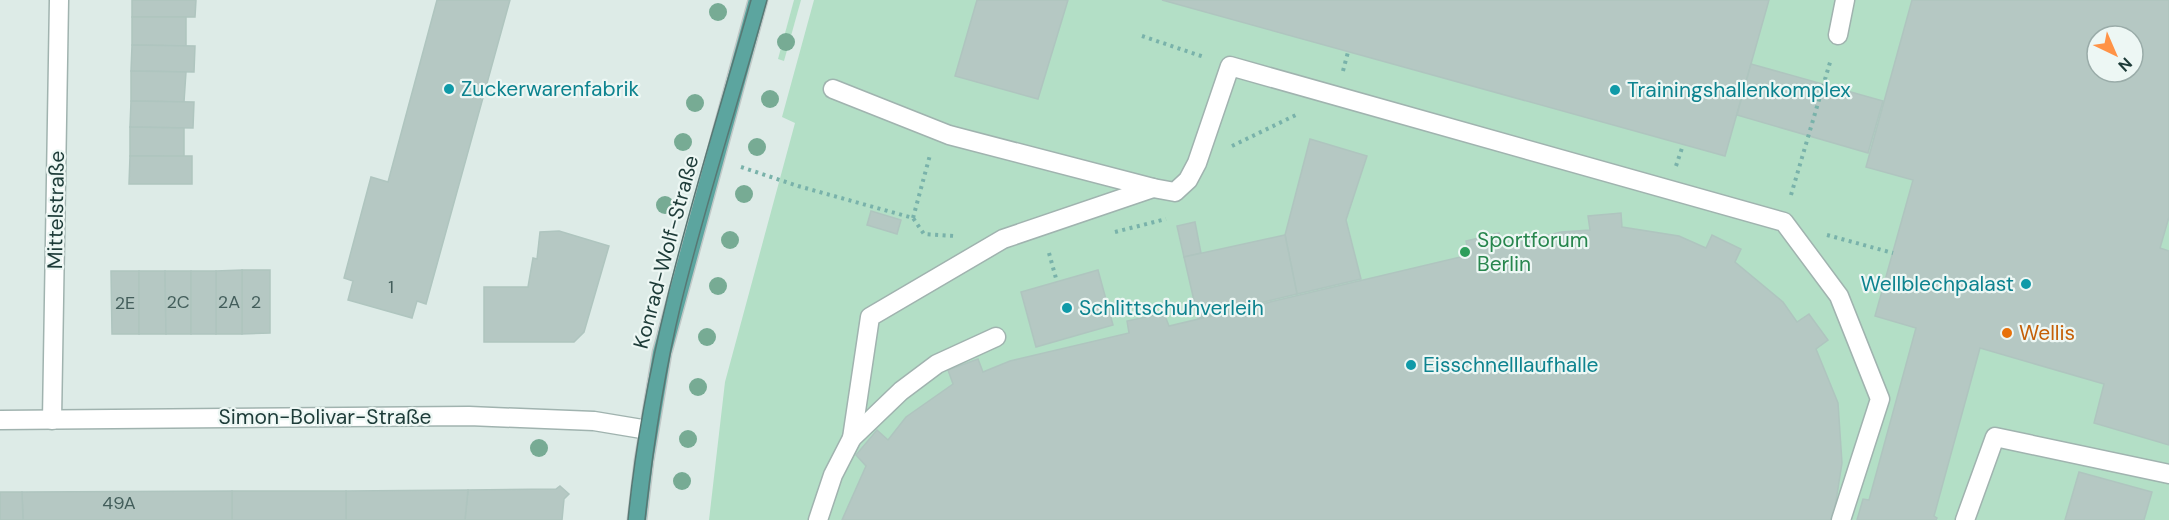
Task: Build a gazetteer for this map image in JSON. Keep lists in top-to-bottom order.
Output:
{
  "streets": {
    "main road": ["Konrad-Wolf-Straße"],
    "street": ["Mittelstraße", "Simon-Bolivar-Straße"]
  },
  "crossings": [
    ["Mittelstraße", "Simon-Bolivar-Straße"],
    ["Konrad-Wolf-Straße", "Simon-Bolivar-Straße"]
  ],
  "places": [
    "Zuckerwarenfabrik",
    "Trainingshallenkomplex",
    "Sportforum Berlin",
    "Wellblechpalast",
    "Schlittschuhverleih",
    "Wellis",
    "Eisschnelllaufhalle"
  ],
  "house_numbers": [
    "1",
    "2C",
    "2A",
    "2",
    "2E",
    "49A"
  ],
  "north": "bottom right"
}
